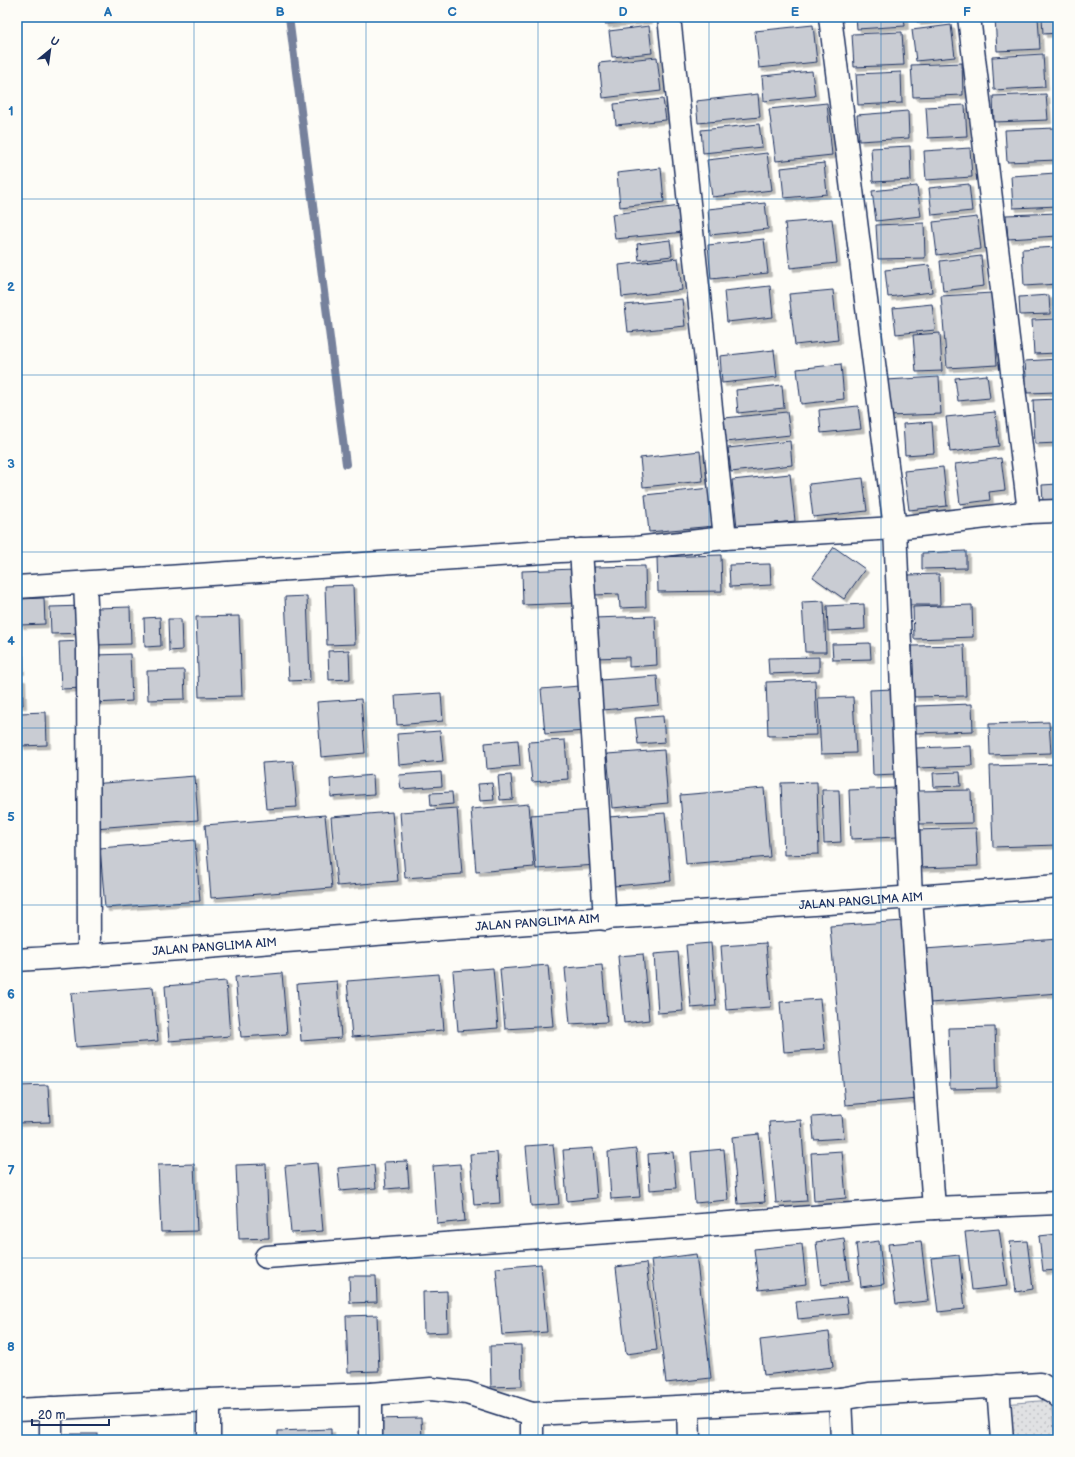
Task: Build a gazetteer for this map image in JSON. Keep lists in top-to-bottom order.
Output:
{
  "streets": {
    "street": ["JALAN PANGLIMA AIM"]
  },
  "scale_bar": "20 m",
  "north": "top right",
  "grid": {
    "columns": [
      "A",
      "B",
      "C",
      "D",
      "E",
      "F"
    ],
    "rows": [
      "1",
      "2",
      "3",
      "4",
      "5",
      "6",
      "7",
      "8"
    ]
  }
}
